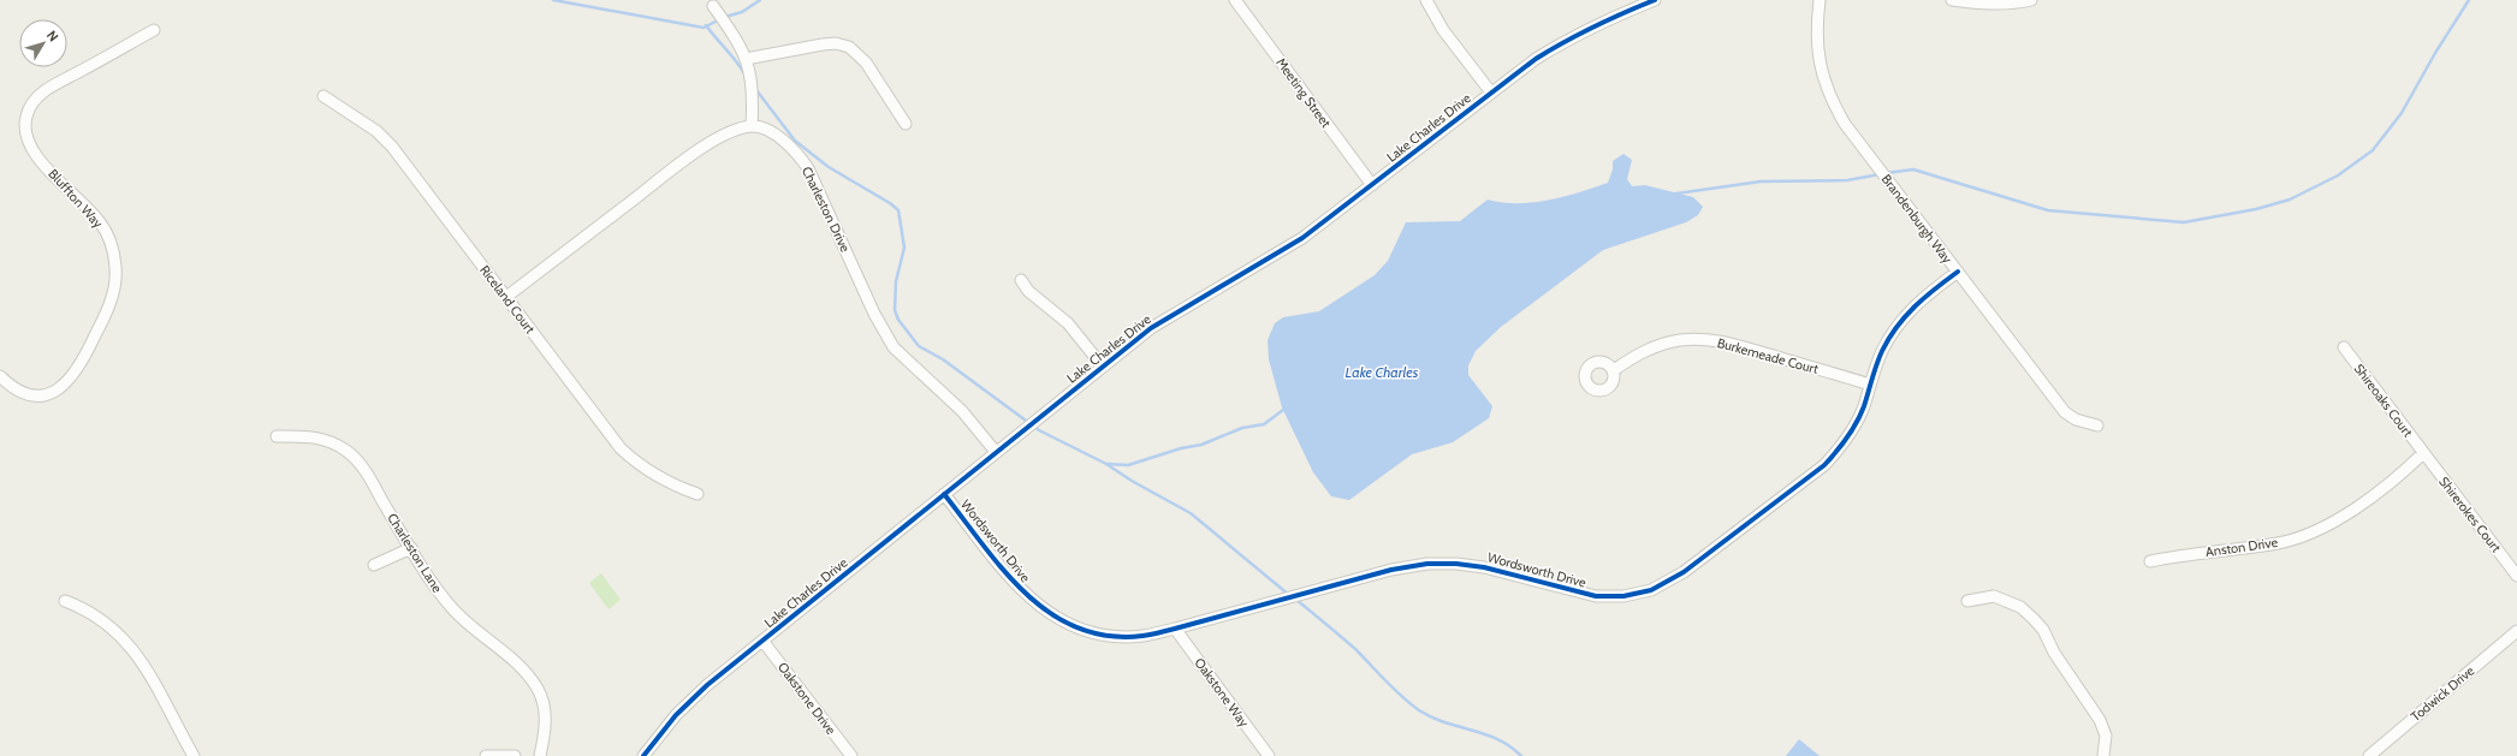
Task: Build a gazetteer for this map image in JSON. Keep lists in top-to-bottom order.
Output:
{
  "streets": {
    "street": [
      "Meeting Street",
      "Lake Charles Drive",
      "Bluffton Way",
      "Charleston Drive",
      "Brandenburgh Way",
      "Riceland Court",
      "Burkemeade Court",
      "Shireoaks Court",
      "Shirerokes Court",
      "Wordsworth Drive",
      "Anston Drive",
      "Charleston Lane",
      "Oakstone Way",
      "Todwick Drive",
      "Oakstone Drive"
    ]
  },
  "crossings": [
    ["Meeting Street", "Lake Charles Drive"],
    ["Lake Charles Drive", "Charleston Drive"],
    ["Lake Charles Drive", "Wordsworth Drive"],
    ["Lake Charles Drive", "Oakstone Drive"],
    ["Brandenburgh Way", "Wordsworth Drive"],
    ["Burkemeade Court", "Wordsworth Drive"],
    ["Shireoaks Court", "Shirerokes Court"],
    ["Shireoaks Court", "Anston Drive"],
    ["Shirerokes Court", "Anston Drive"],
    ["Wordsworth Drive", "Oakstone Way"]
  ],
  "water": ["Lake Charles"],
  "north": "top right"
}
